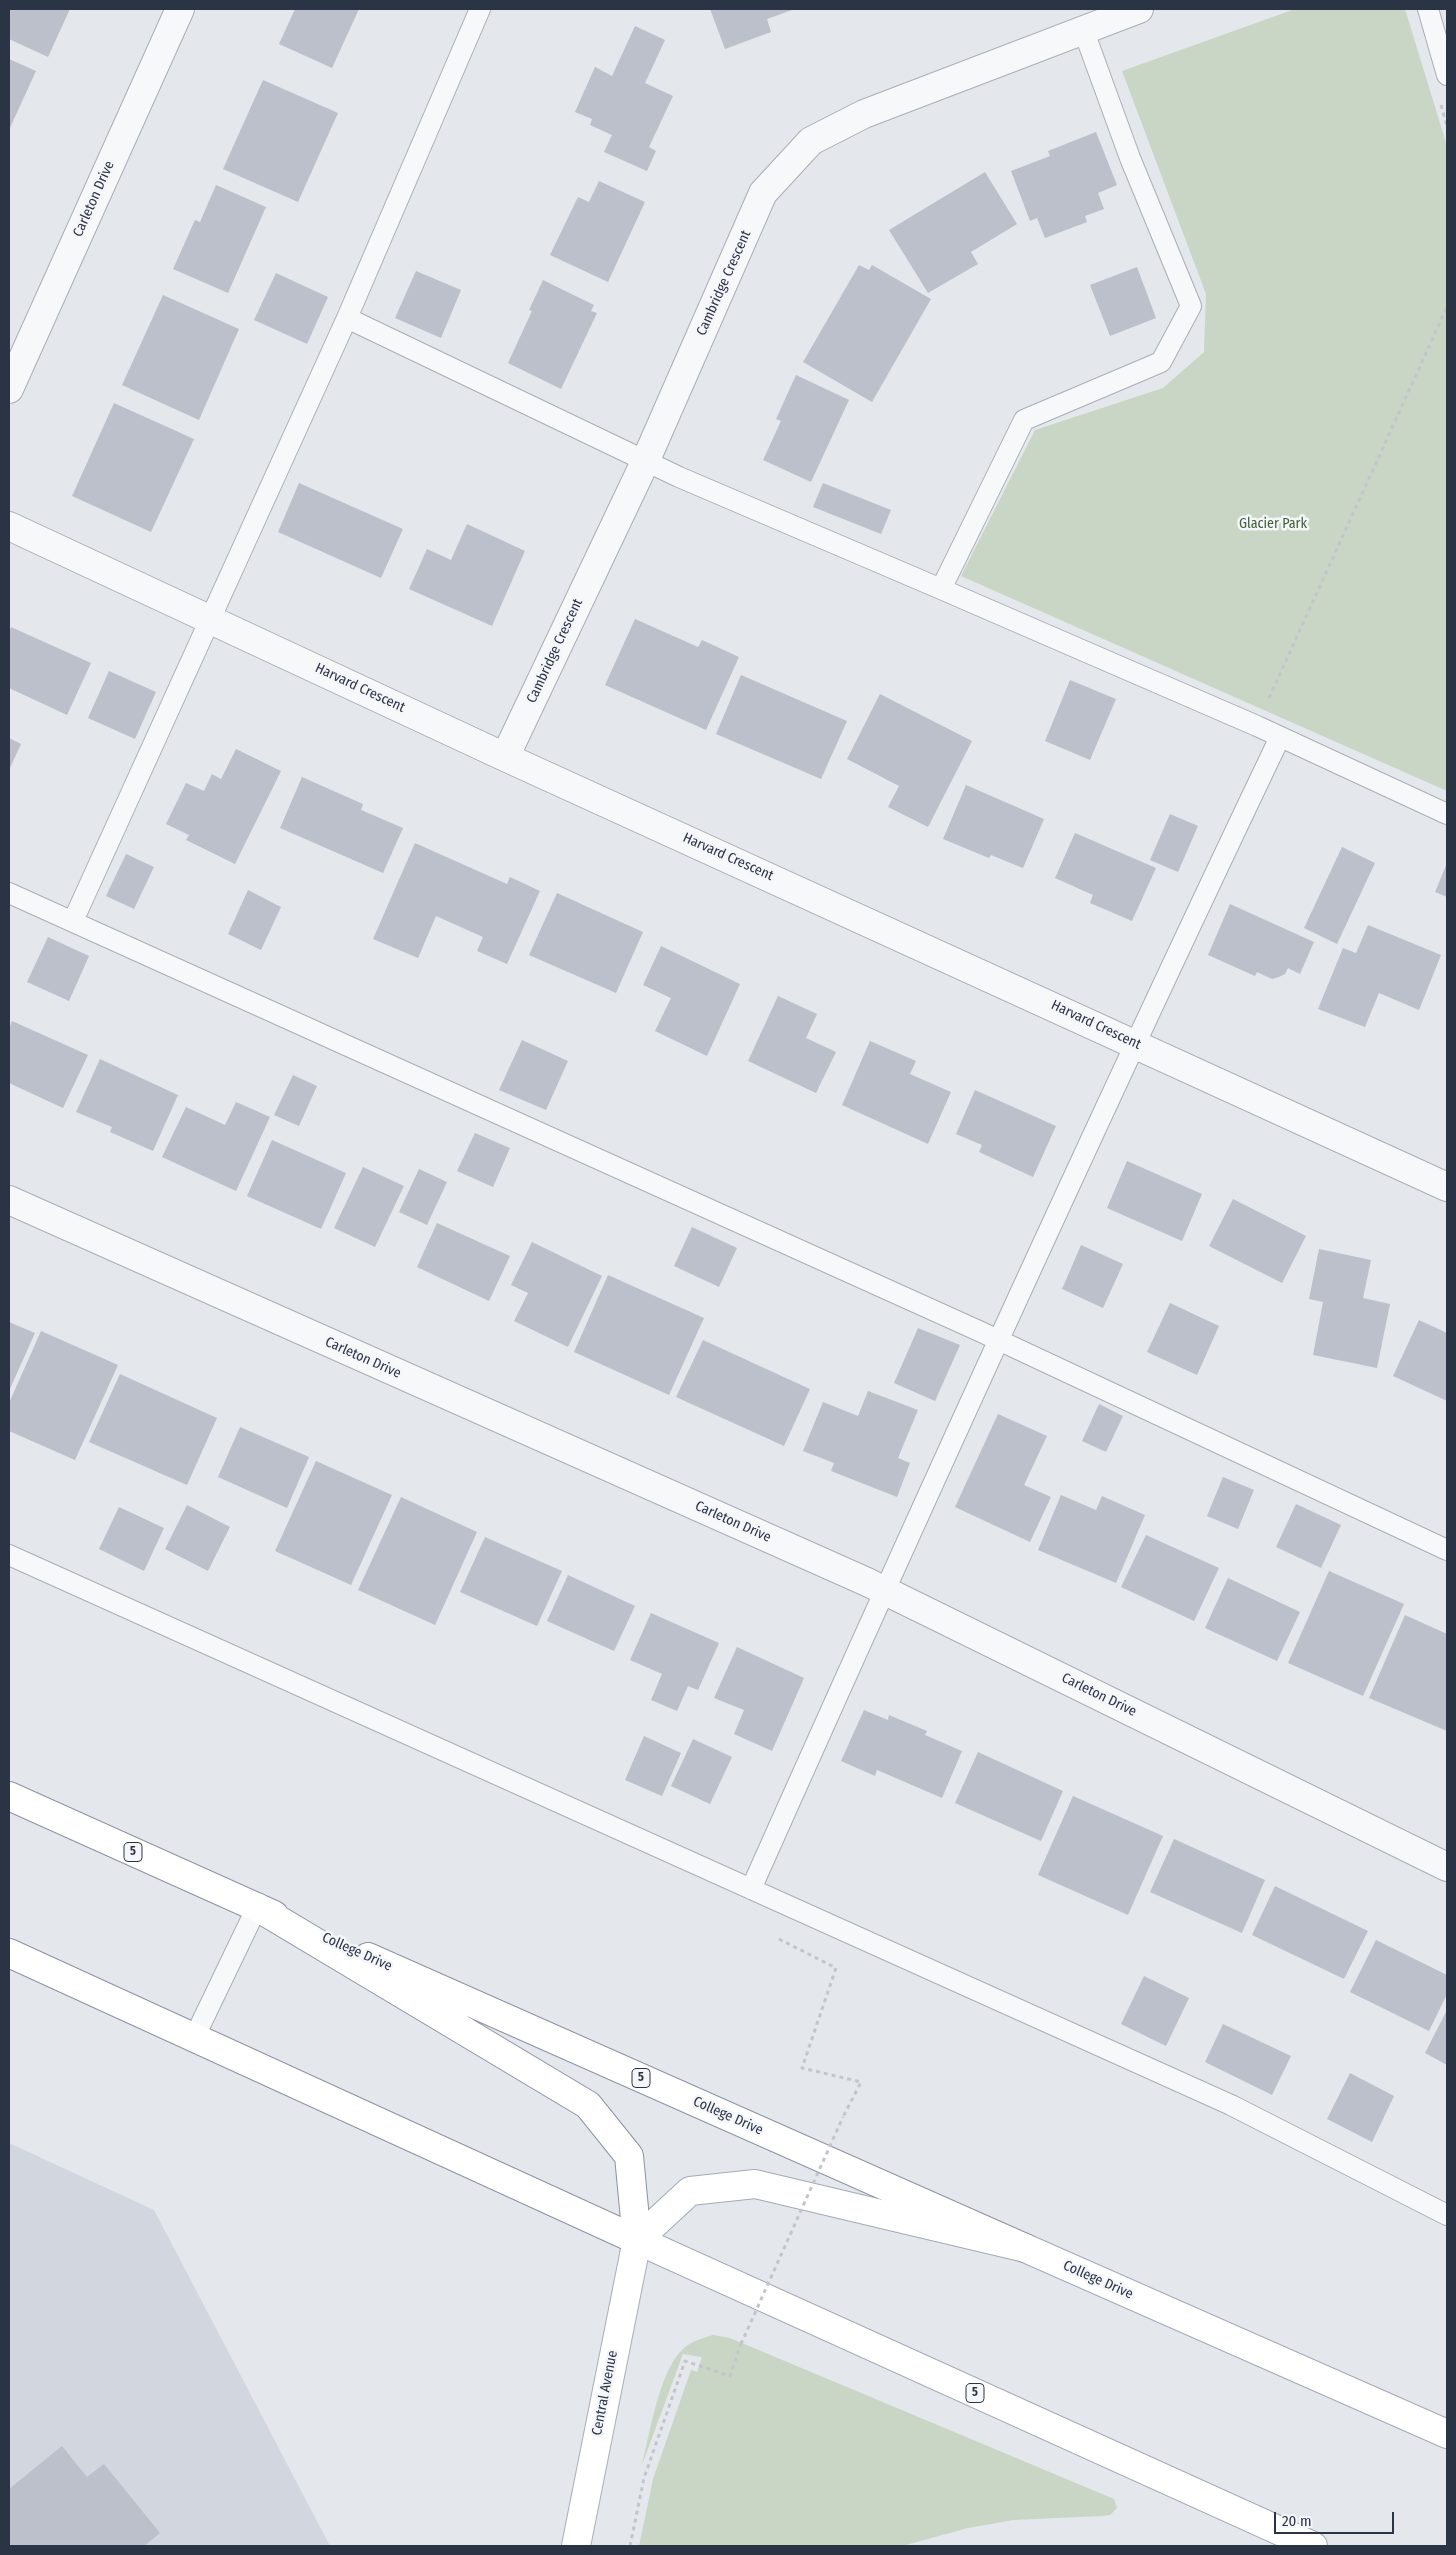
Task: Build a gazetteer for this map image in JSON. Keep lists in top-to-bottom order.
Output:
{
  "streets": {
    "main road": ["5", "College Drive", "Central Avenue"],
    "street": ["Carleton Drive", "Cambridge Crescent", "Harvard Crescent"]
  },
  "crossings": [
    ["Cambridge Crescent", "Harvard Crescent"],
    ["5", "Central Avenue"],
    ["College Drive", "Central Avenue"]
  ],
  "parks": ["Glacier Park"],
  "scale_bar": "20 m"
}
